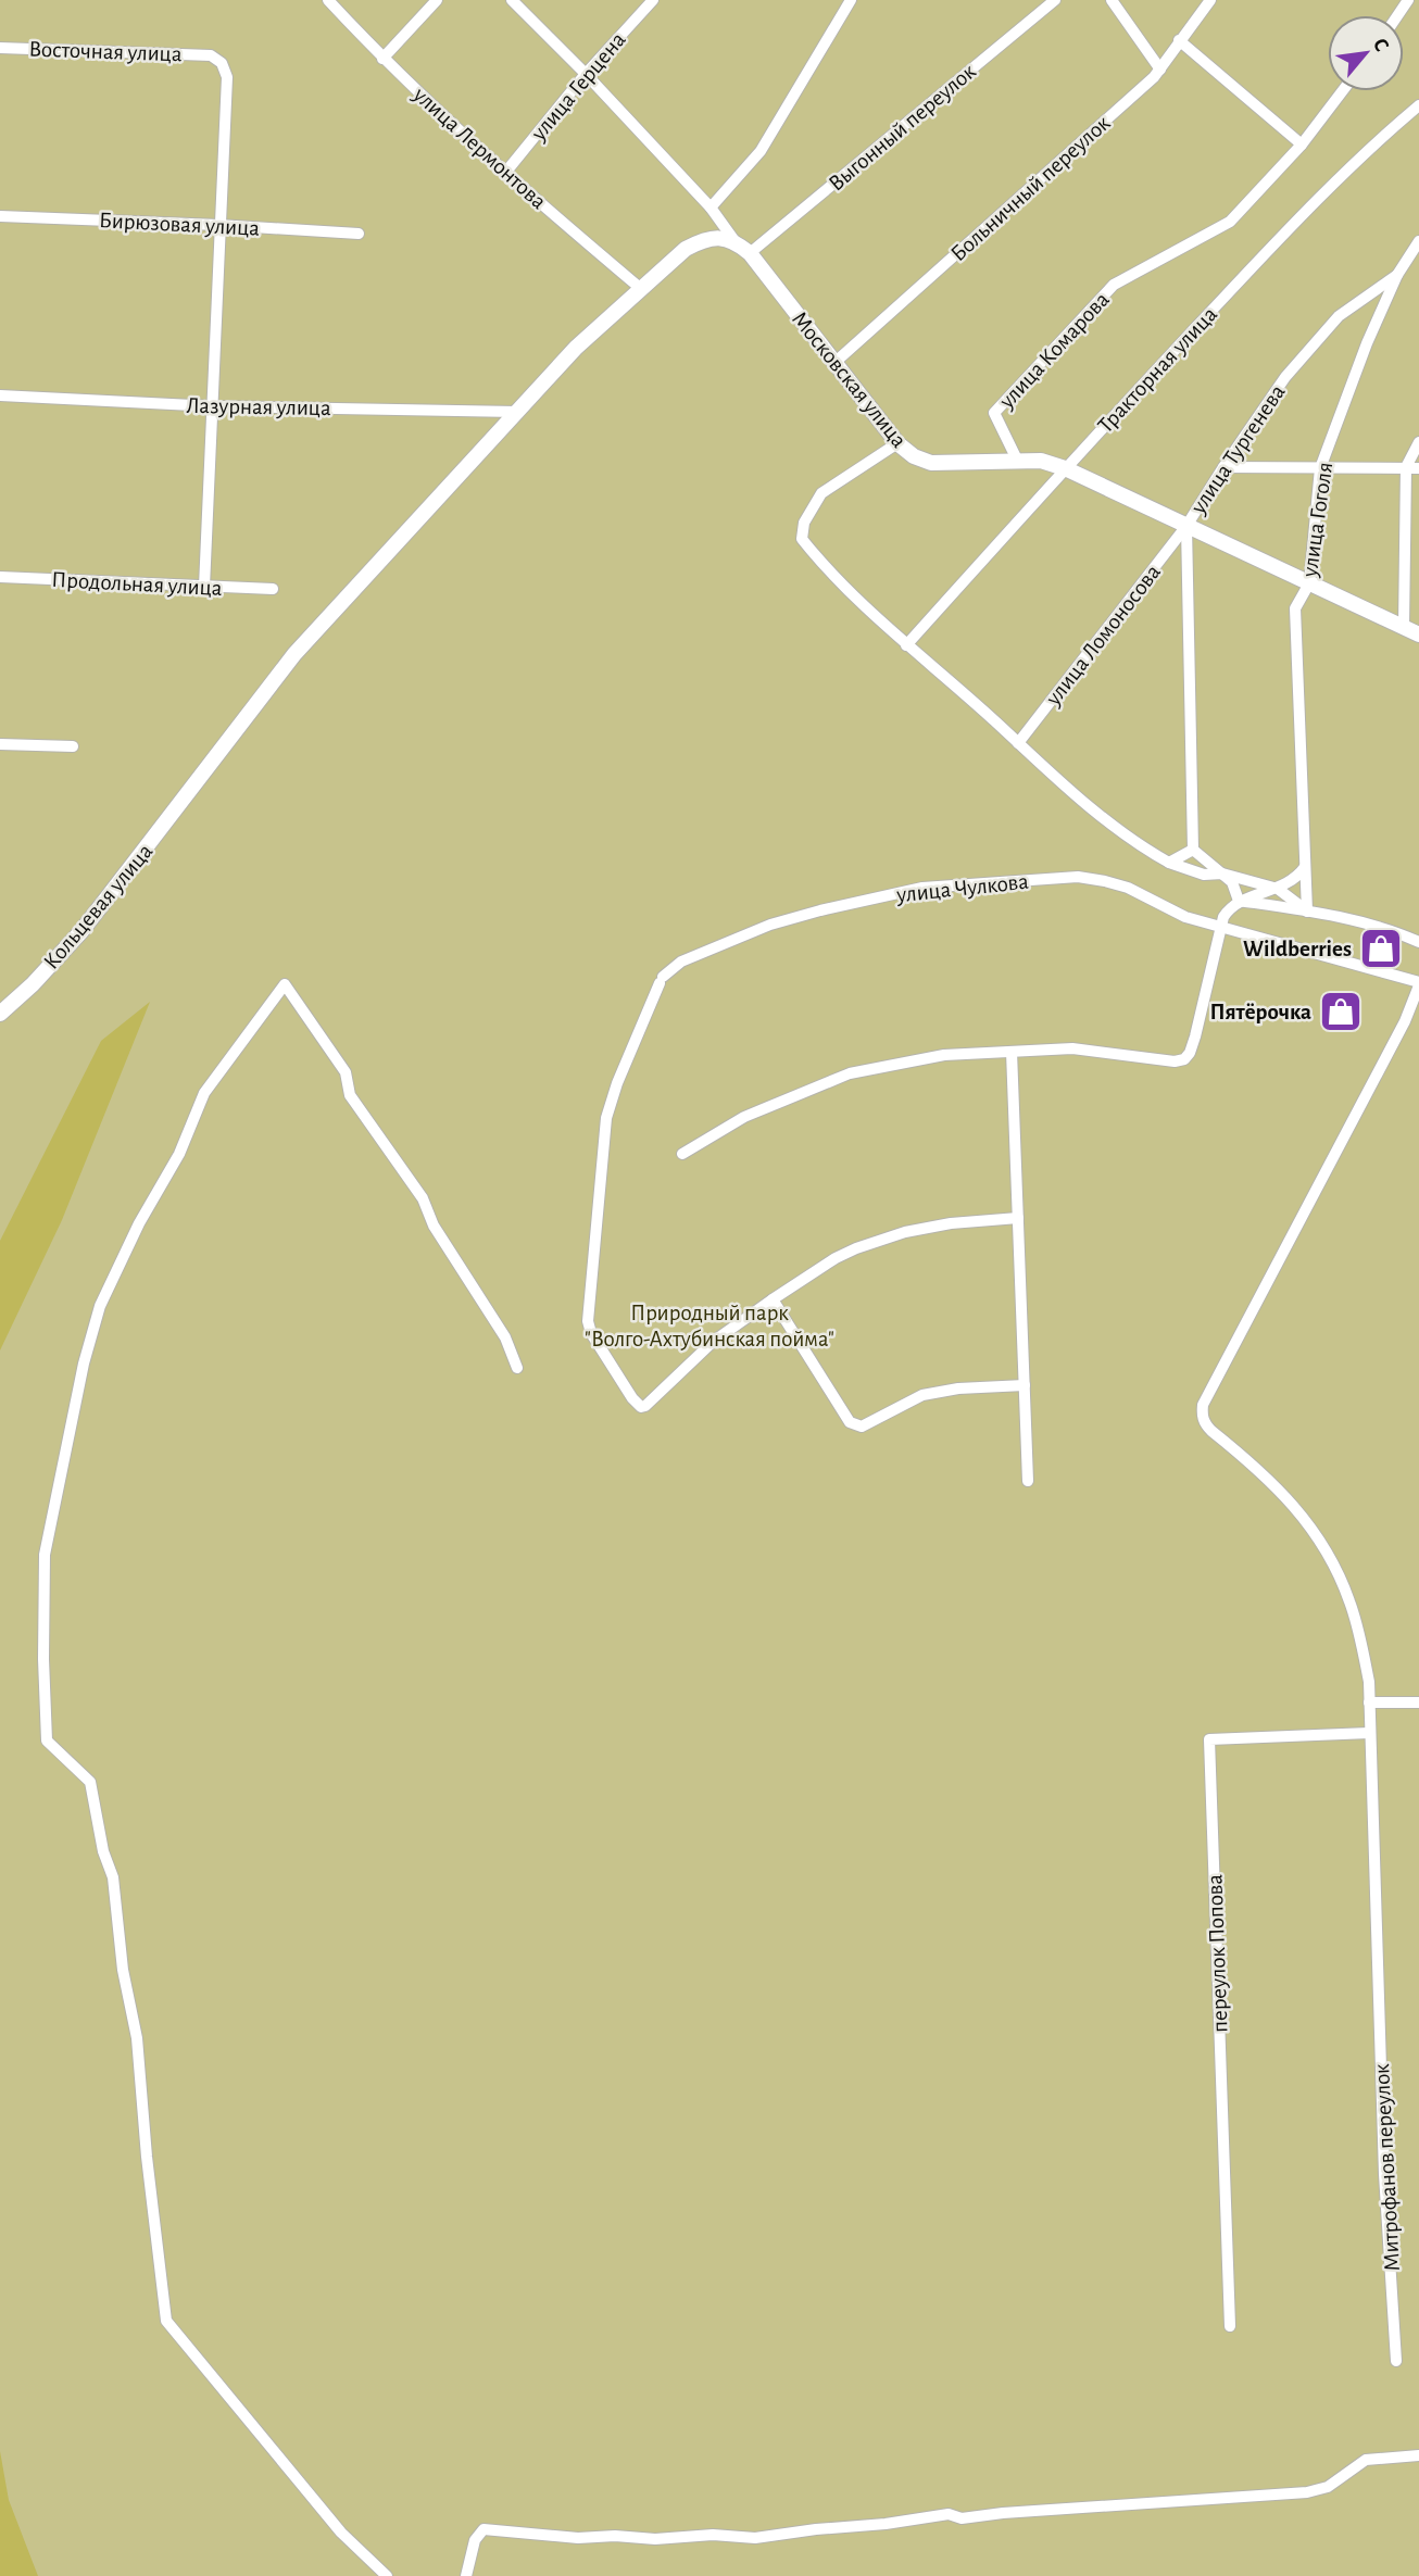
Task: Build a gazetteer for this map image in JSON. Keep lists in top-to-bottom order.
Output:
{
  "streets": {
    "street": [
      "Восточная улица",
      "улица Герцена",
      "Выгонный переулок",
      "улица Лермонтова",
      "Больничный переулок",
      "Бирюзовая улица",
      "улица Комарова",
      "Тракторная улица",
      "Московская улица",
      "Лазурная улица",
      "улица Тургенева",
      "улица Гоголя",
      "Продольная улица",
      "улица Ломоносова",
      "улица Чулкова",
      "Кольцевая улица",
      "переулок Попова",
      "Митрофанов переулок"
    ]
  },
  "crossings": [
    ["Восточная улица", "Бирюзовая улица"],
    ["улица Герцена", "улица Лермонтова"],
    ["улица Герцена", "Московская улица"],
    ["Выгонный переулок", "Московская улица"],
    ["улица Лермонтова", "Кольцевая улица"],
    ["Больничный переулок", "Московская улица"],
    ["улица Комарова", "Московская улица"],
    ["Тракторная улица", "Московская улица"],
    ["Московская улица", "улица Тургенева"],
    ["Московская улица", "улица Гоголя"],
    ["Московская улица", "улица Ломоносова"],
    ["Московская улица", "Кольцевая улица"],
    ["Лазурная улица", "Кольцевая улица"],
    ["улица Тургенева", "улица Гоголя"],
    ["улица Тургенева", "улица Ломоносова"],
    ["улица Чулкова", "Митрофанов переулок"],
    ["переулок Попова", "Митрофанов переулок"]
  ],
  "parks": ["Природный парк \"Волго-Ахтубинская пойма\""],
  "places": {
    "shop": ["Wildberries", "Пятёрочка"]
  },
  "north": "top right"
}
